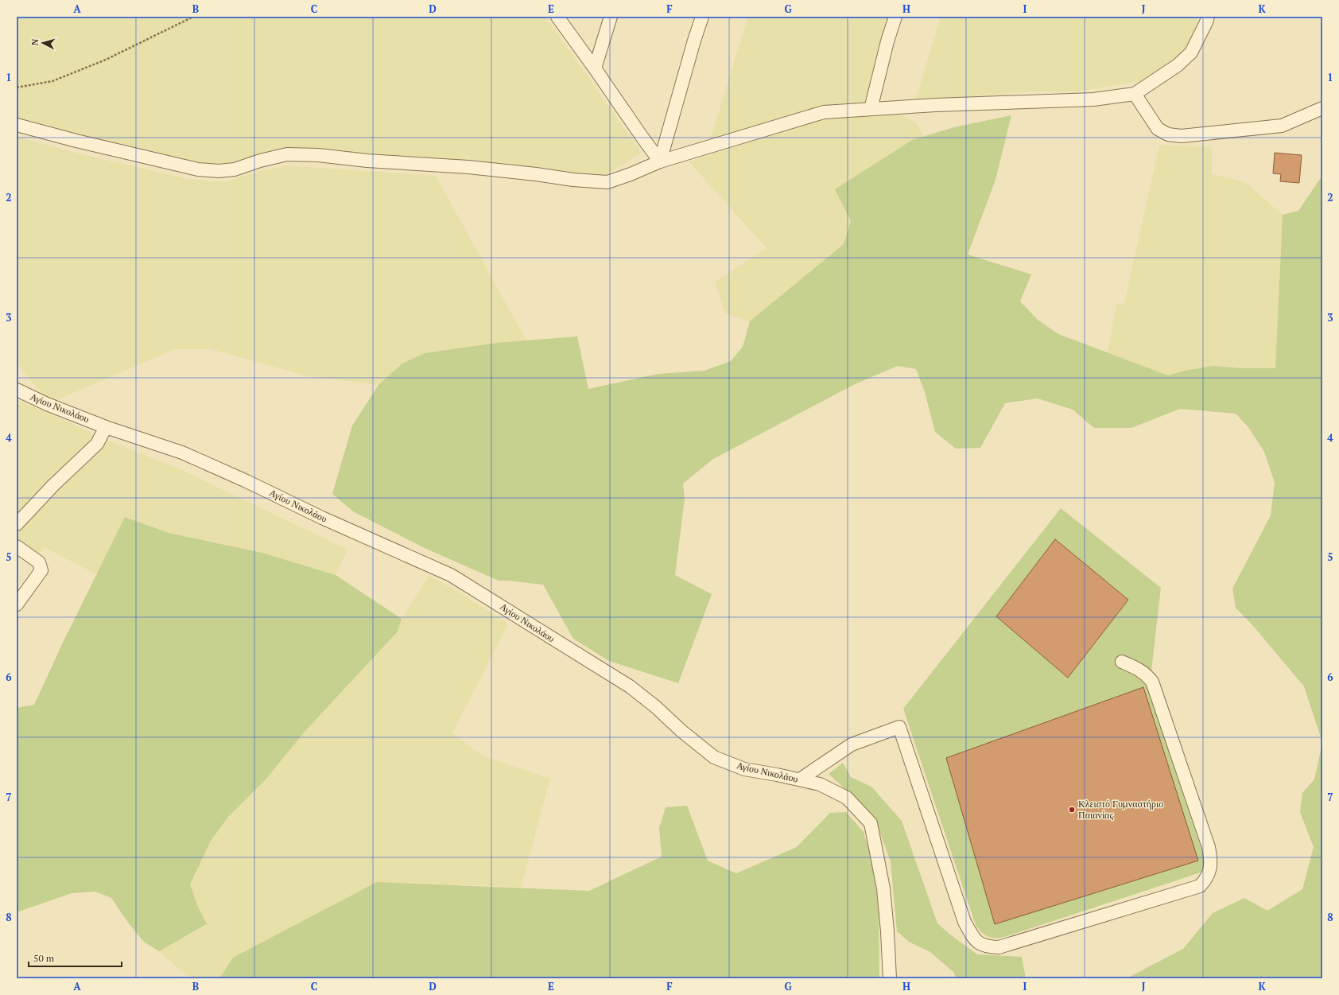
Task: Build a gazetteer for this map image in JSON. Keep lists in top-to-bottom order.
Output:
{
  "streets": {
    "street": ["Αγίου Νικολάου"]
  },
  "places": ["Κλειστό Γυμναστήριο Παιανίας"],
  "scale_bar": "50 m",
  "north": "left",
  "grid": {
    "columns": [
      "A",
      "B",
      "C",
      "D",
      "E",
      "F",
      "G",
      "H",
      "I",
      "J",
      "K"
    ],
    "rows": [
      "1",
      "2",
      "3",
      "4",
      "5",
      "6",
      "7",
      "8"
    ]
  }
}
